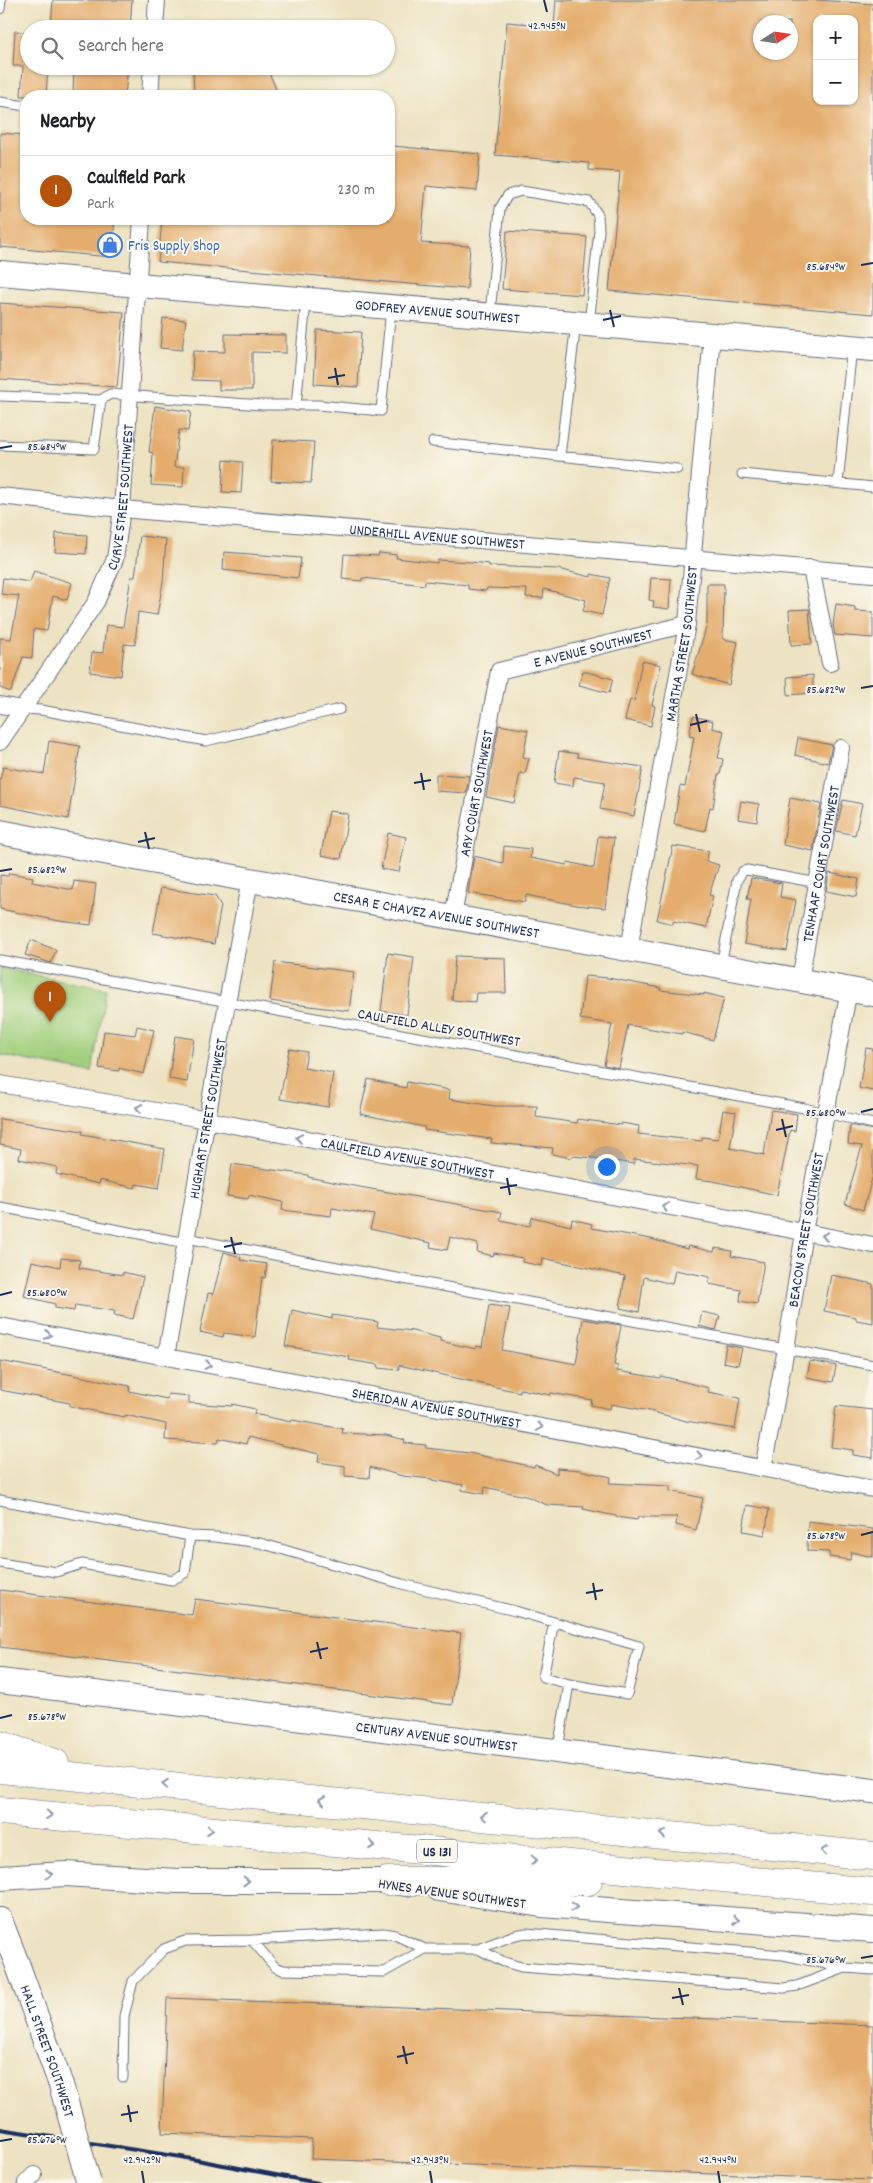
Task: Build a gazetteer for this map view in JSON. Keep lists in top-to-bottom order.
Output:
{
  "streets": {
    "highway": ["US 131"],
    "main road": [
      "GODFREY AVENUE SOUTHWEST",
      "CESAR E CHAVEZ AVENUE SOUTHWEST",
      "CENTURY AVENUE SOUTHWEST",
      "HYNES AVENUE SOUTHWEST",
      "HALL STREET SOUTHWEST"
    ],
    "street": [
      "CURVE STREET SOUTHWEST",
      "UNDERHILL AVENUE SOUTHWEST",
      "MARTHA STREET SOUTHWEST",
      "E AVENUE SOUTHWEST",
      "ARY COURT SOUTHWEST",
      "TENHAAF COURT SOUTHWEST",
      "HUGHART STREET SOUTHWEST",
      "CAULFIELD AVENUE SOUTHWEST",
      "BEACON STREET SOUTHWEST",
      "SHERIDAN AVENUE SOUTHWEST"
    ],
    "lane": ["CAULFIELD ALLEY SOUTHWEST"]
  },
  "crossings": [
    ["GODFREY AVENUE SOUTHWEST", "CURVE STREET SOUTHWEST"],
    ["GODFREY AVENUE SOUTHWEST", "MARTHA STREET SOUTHWEST"],
    ["CURVE STREET SOUTHWEST", "UNDERHILL AVENUE SOUTHWEST"],
    ["UNDERHILL AVENUE SOUTHWEST", "MARTHA STREET SOUTHWEST"],
    ["MARTHA STREET SOUTHWEST", "E AVENUE SOUTHWEST"],
    ["MARTHA STREET SOUTHWEST", "CESAR E CHAVEZ AVENUE SOUTHWEST"],
    ["E AVENUE SOUTHWEST", "ARY COURT SOUTHWEST"],
    ["ARY COURT SOUTHWEST", "CESAR E CHAVEZ AVENUE SOUTHWEST"],
    ["TENHAAF COURT SOUTHWEST", "CESAR E CHAVEZ AVENUE SOUTHWEST"],
    ["CESAR E CHAVEZ AVENUE SOUTHWEST", "HUGHART STREET SOUTHWEST"],
    ["CESAR E CHAVEZ AVENUE SOUTHWEST", "BEACON STREET SOUTHWEST"],
    ["CAULFIELD ALLEY SOUTHWEST", "HUGHART STREET SOUTHWEST"],
    ["CAULFIELD ALLEY SOUTHWEST", "BEACON STREET SOUTHWEST"],
    ["HUGHART STREET SOUTHWEST", "CAULFIELD AVENUE SOUTHWEST"],
    ["HUGHART STREET SOUTHWEST", "SHERIDAN AVENUE SOUTHWEST"],
    ["CAULFIELD AVENUE SOUTHWEST", "BEACON STREET SOUTHWEST"],
    ["BEACON STREET SOUTHWEST", "SHERIDAN AVENUE SOUTHWEST"]
  ],
  "one_way": ["CAULFIELD AVENUE SOUTHWEST", "SHERIDAN AVENUE SOUTHWEST", "HYNES AVENUE SOUTHWEST"],
  "places": {
    "shop": ["Fris Supply Shop"]
  },
  "north": "right",
  "page": {
    "map_buttons": ["+", "−"],
    "search": "Search here",
    "heading": "Nearby",
    "list": [
      {
        "mark": "1",
        "name": "Caulfield Park",
        "note": "Park",
        "value": "230 m"
      }
    ],
    "pins": "1"
  },
  "coordinates": [
    "42.945°N",
    "85.684°W",
    "85.682°W",
    "85.680°W",
    "85.678°W",
    "85.676°W",
    "42.942°N",
    "42.943°N",
    "42.944°N"
  ]
}
